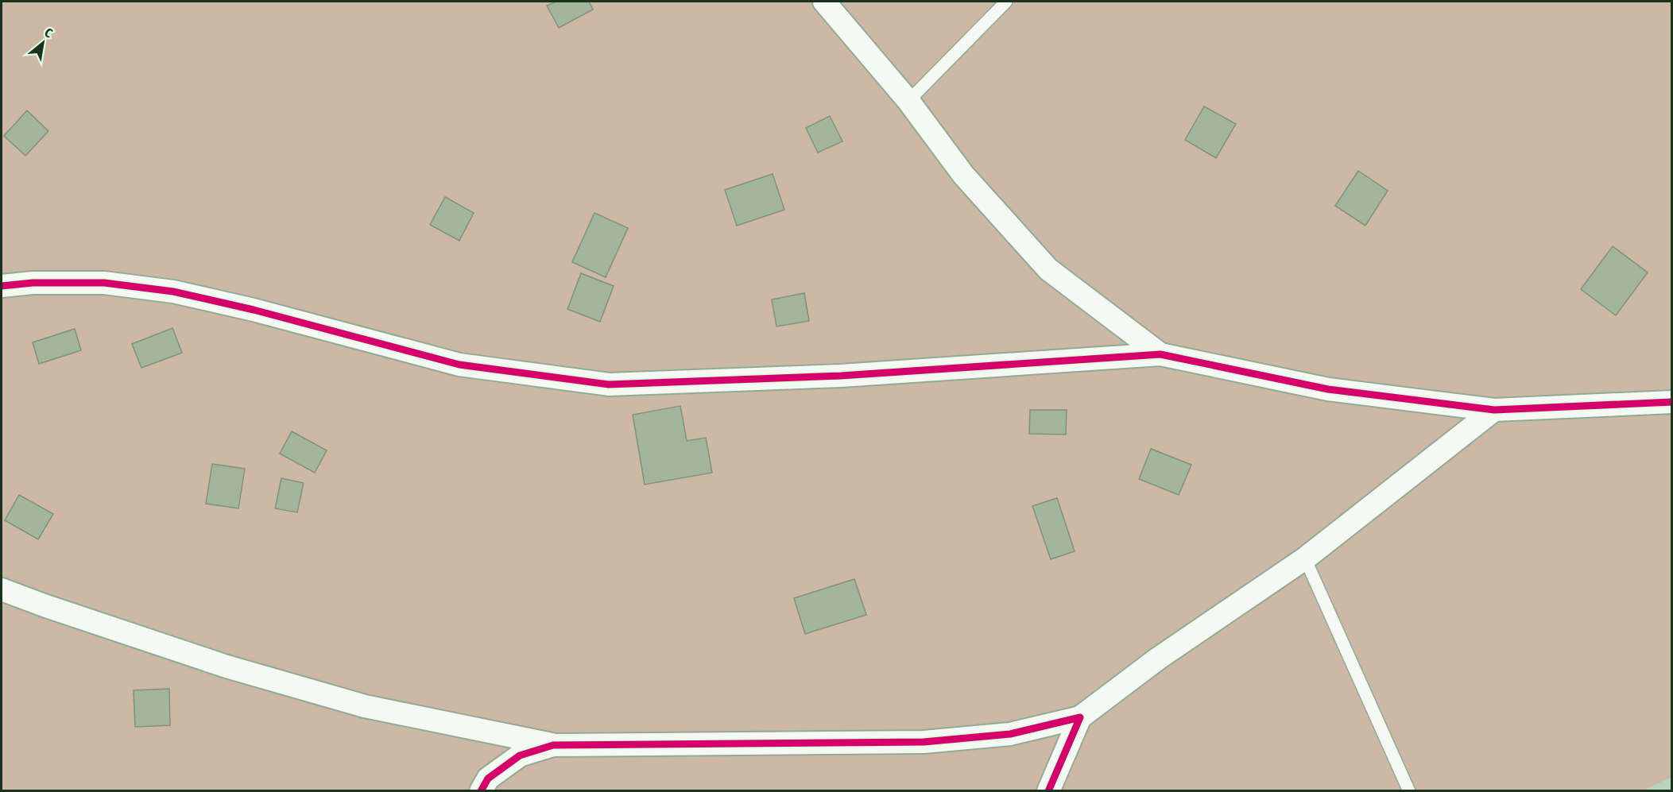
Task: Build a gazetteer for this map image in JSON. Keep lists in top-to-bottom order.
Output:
{
  "north": "top right"
}
